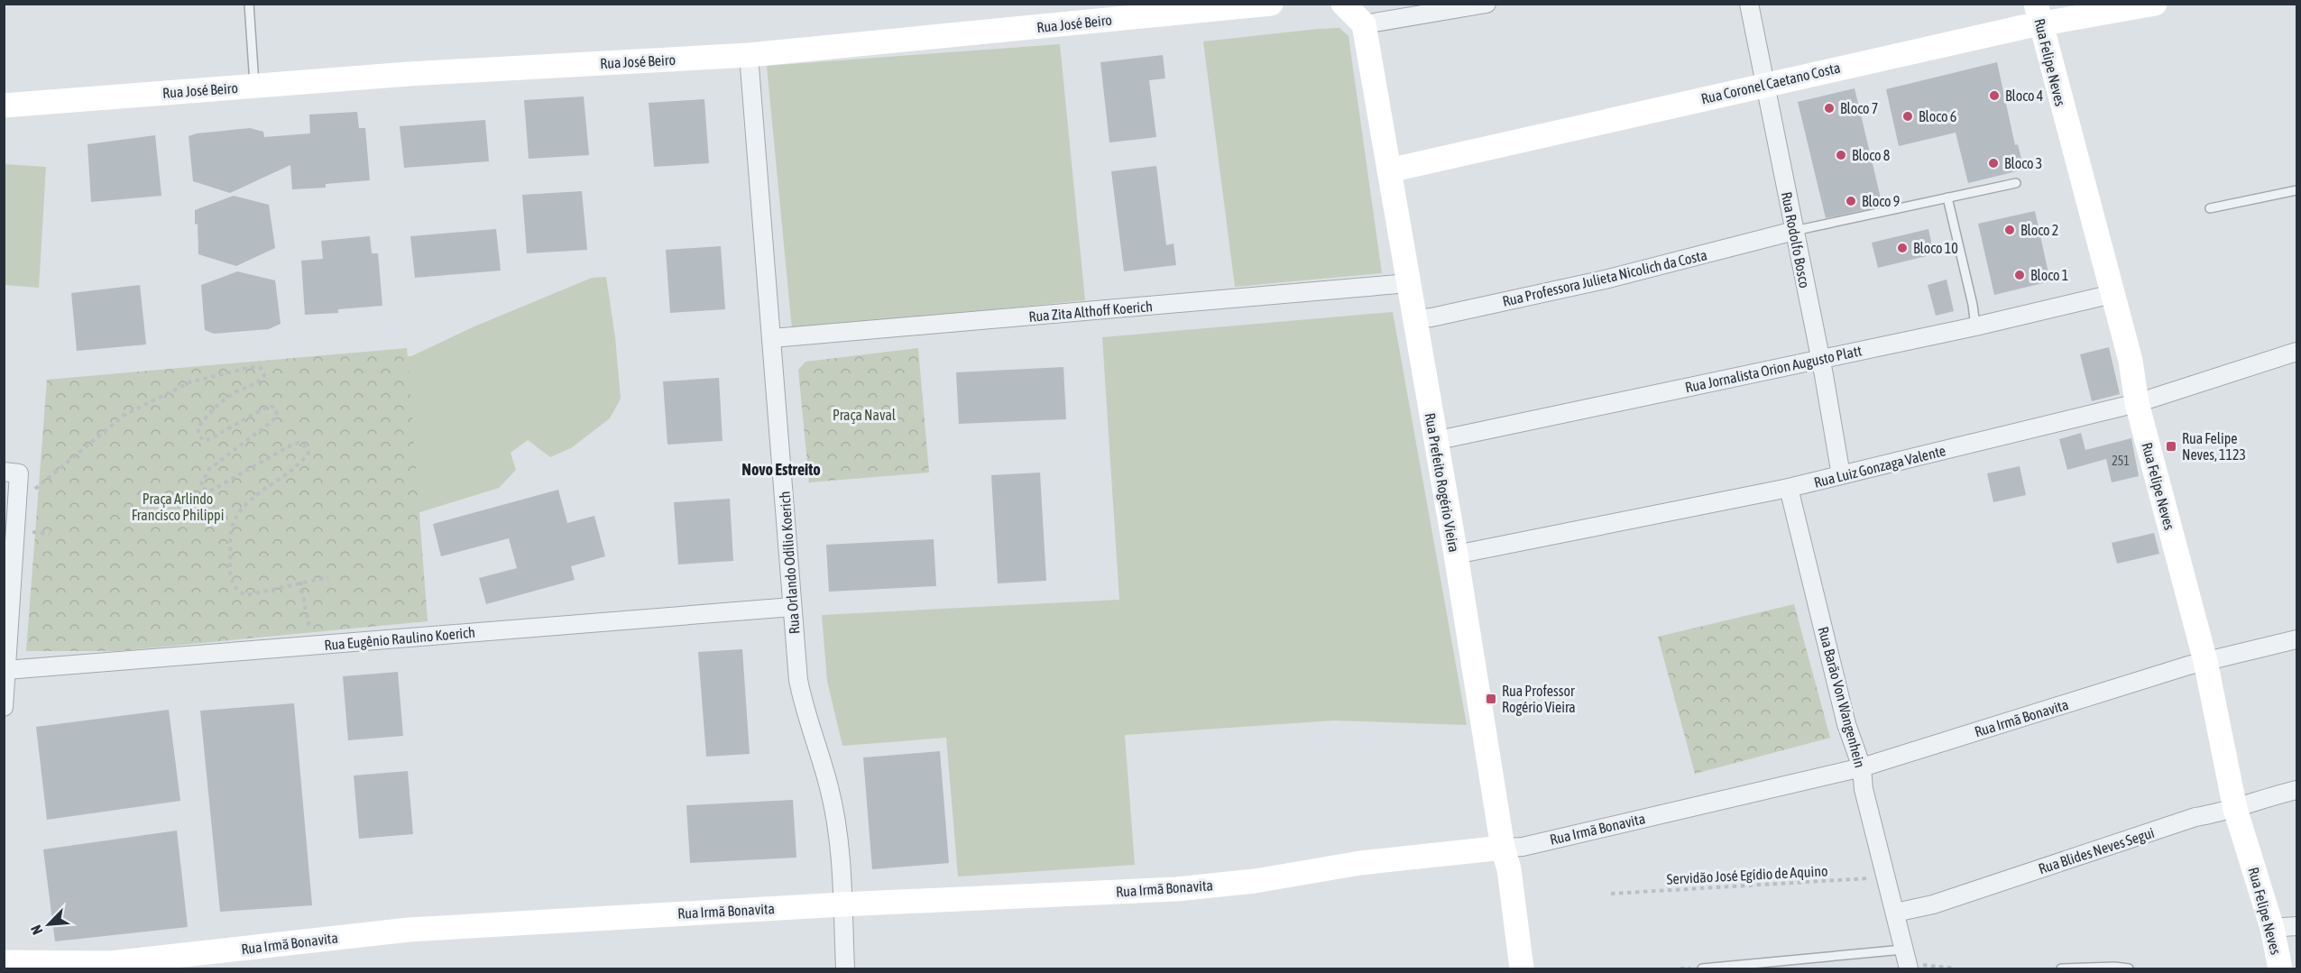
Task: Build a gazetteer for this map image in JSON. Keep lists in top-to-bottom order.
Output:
{
  "streets": {
    "street": [
      "Rua José Beiro",
      "Rua Felipe Neves",
      "Rua Coronel Caetano Costa",
      "Rua Rodolfo Bosco",
      "Rua Professora Julieta Nicolich da Costa",
      "Rua Zita Althoff Koerich",
      "Rua Jornalista Orion Augusto Platt",
      "Rua Luiz Gonzaga Valente",
      "Rua Prefeito Rogério Vieira",
      "Rua Orlando Odílio Koerich",
      "Rua Eugênio Raulino Koerich",
      "Rua Barão Von Wangenhein",
      "Rua Irmã Bonavita",
      "Rua Blides Neves Segui"
    ],
    "path": ["Servidão José Egídio de Aquino"]
  },
  "crossings": [
    ["Rua José Beiro", "Rua Orlando Odílio Koerich"],
    ["Rua Felipe Neves", "Rua Coronel Caetano Costa"],
    ["Rua Felipe Neves", "Rua Jornalista Orion Augusto Platt"],
    ["Rua Felipe Neves", "Rua Luiz Gonzaga Valente"],
    ["Rua Felipe Neves", "Rua Irmã Bonavita"],
    ["Rua Felipe Neves", "Rua Blides Neves Segui"],
    ["Rua Coronel Caetano Costa", "Rua Rodolfo Bosco"],
    ["Rua Coronel Caetano Costa", "Rua Prefeito Rogério Vieira"],
    ["Rua Rodolfo Bosco", "Rua Professora Julieta Nicolich da Costa"],
    ["Rua Rodolfo Bosco", "Rua Jornalista Orion Augusto Platt"],
    ["Rua Rodolfo Bosco", "Rua Luiz Gonzaga Valente"],
    ["Rua Professora Julieta Nicolich da Costa", "Rua Prefeito Rogério Vieira"],
    ["Rua Zita Althoff Koerich", "Rua Prefeito Rogério Vieira"],
    ["Rua Zita Althoff Koerich", "Rua Orlando Odílio Koerich"],
    ["Rua Jornalista Orion Augusto Platt", "Rua Prefeito Rogério Vieira"],
    ["Rua Luiz Gonzaga Valente", "Rua Prefeito Rogério Vieira"],
    ["Rua Luiz Gonzaga Valente", "Rua Barão Von Wangenhein"],
    ["Rua Prefeito Rogério Vieira", "Rua Irmã Bonavita"],
    ["Rua Orlando Odílio Koerich", "Rua Eugênio Raulino Koerich"],
    ["Rua Orlando Odílio Koerich", "Rua Irmã Bonavita"],
    ["Rua Barão Von Wangenhein", "Rua Irmã Bonavita"],
    ["Rua Barão Von Wangenhein", "Rua Blides Neves Segui"],
    ["Rua Barão Von Wangenhein", "Servidão José Egídio de Aquino"]
  ],
  "districts": ["Novo Estreito"],
  "parks": ["Praça Naval", "Praça Arlindo Francisco Philippi"],
  "places": {
    "other": [
      "Bloco 4",
      "Bloco 7",
      "Bloco 6",
      "Bloco 8",
      "Bloco 3",
      "Bloco 9",
      "Bloco 2",
      "Bloco 10",
      "Bloco 1"
    ],
    "transit": ["Rua Felipe Neves, 1123", "Rua Professor Rogério Vieira"]
  },
  "house_numbers": ["251"],
  "north": "bottom left"
}
